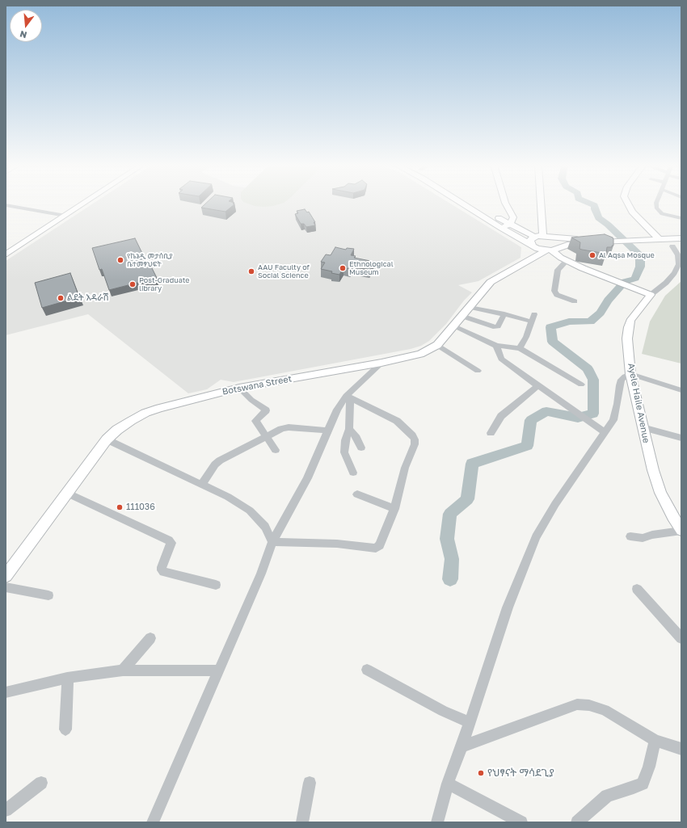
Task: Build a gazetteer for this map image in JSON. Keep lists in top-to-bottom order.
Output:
{
  "streets": {
    "main road": ["Botswana Street", "Ayele Haile Avenue"]
  },
  "places": [
    "Al Aqsa Mosque",
    "የኬኔዲ መታሰቢያ ቤተመፃህፍት",
    "Ethnological Museum",
    "AAU Faculty of Social Science",
    "Post-Graduate library",
    "ልደት አዳራሽ",
    "111036",
    "የህፃናት ማሳደጊያ"
  ],
  "north": "bottom"
}
